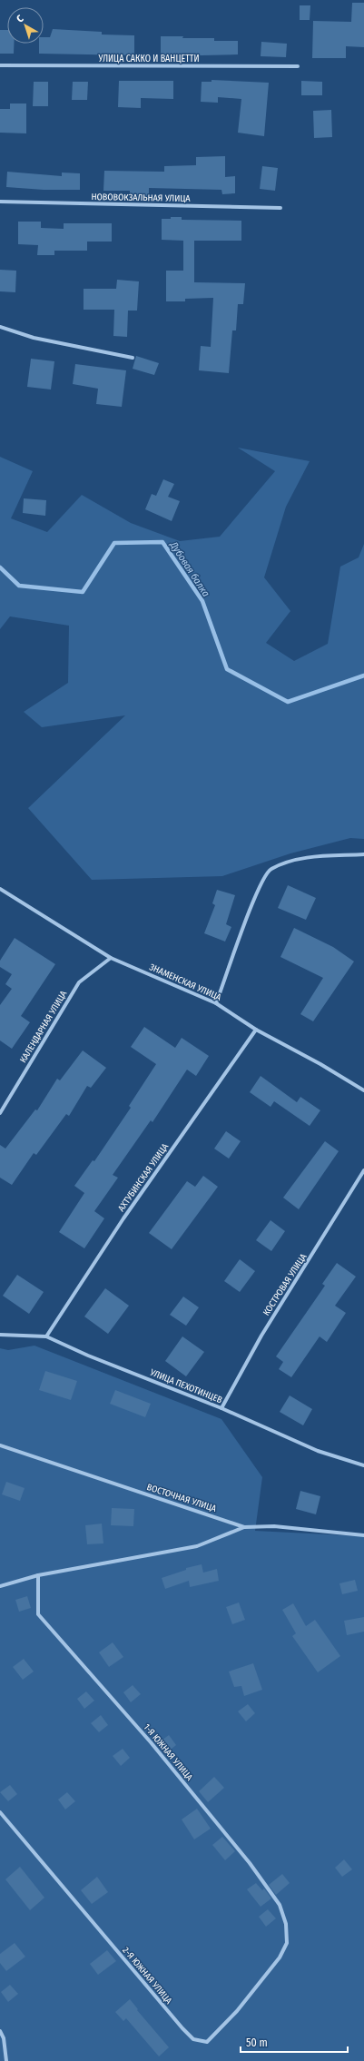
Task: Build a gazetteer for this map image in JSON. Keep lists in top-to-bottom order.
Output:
{
  "streets": {
    "street": [
      "УЛИЦА САККО И ВАНЦЕТТИ",
      "НОВОВОКЗАЛЬНАЯ УЛИЦА",
      "ЗНАМЕНСКАЯ УЛИЦА",
      "КАЛЕНДАРНАЯ УЛИЦА",
      "АХТУБИНСКАЯ УЛИЦА",
      "КОСТРОВАЯ УЛИЦА",
      "УЛИЦА ПЕХОТИНЦЕВ",
      "ВОСТОЧНАЯ УЛИЦА",
      "1-Я ЮЖНАЯ УЛИЦА",
      "2-Я ЮЖНАЯ УЛИЦА"
    ]
  },
  "crossings": [
    ["ЗНАМЕНСКАЯ УЛИЦА", "КАЛЕНДАРНАЯ УЛИЦА"],
    ["ЗНАМЕНСКАЯ УЛИЦА", "АХТУБИНСКАЯ УЛИЦА"],
    ["АХТУБИНСКАЯ УЛИЦА", "УЛИЦА ПЕХОТИНЦЕВ"],
    ["КОСТРОВАЯ УЛИЦА", "УЛИЦА ПЕХОТИНЦЕВ"],
    ["1-Я ЮЖНАЯ УЛИЦА", "2-Я ЮЖНАЯ УЛИЦА"]
  ],
  "water": ["Дубовая балка"],
  "scale_bar": "50 m",
  "north": "top left"
}
